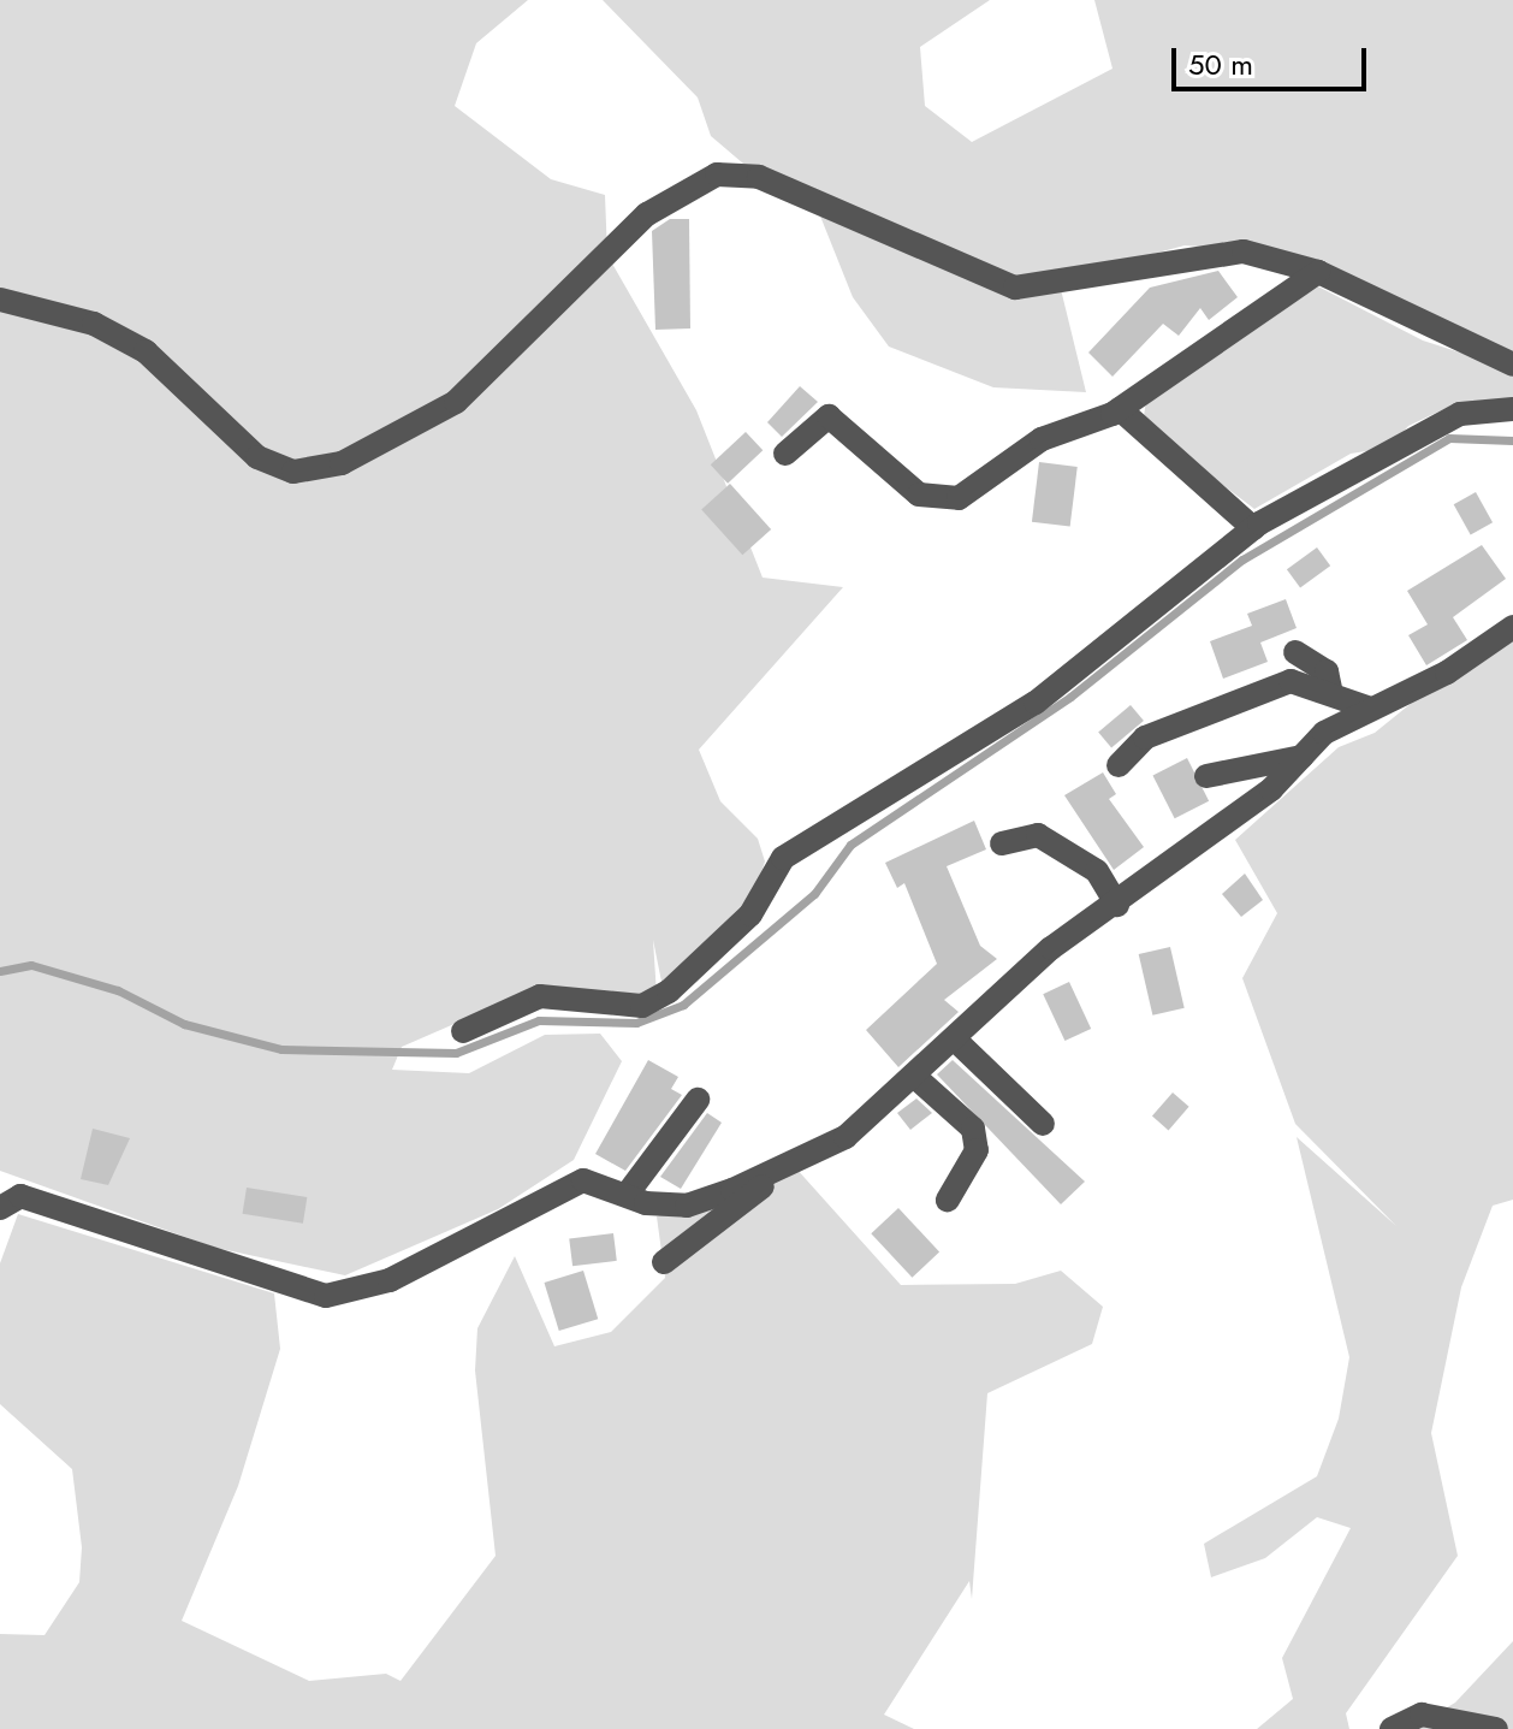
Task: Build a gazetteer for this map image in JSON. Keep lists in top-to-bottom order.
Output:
{
  "scale_bar": "50 m"
}
